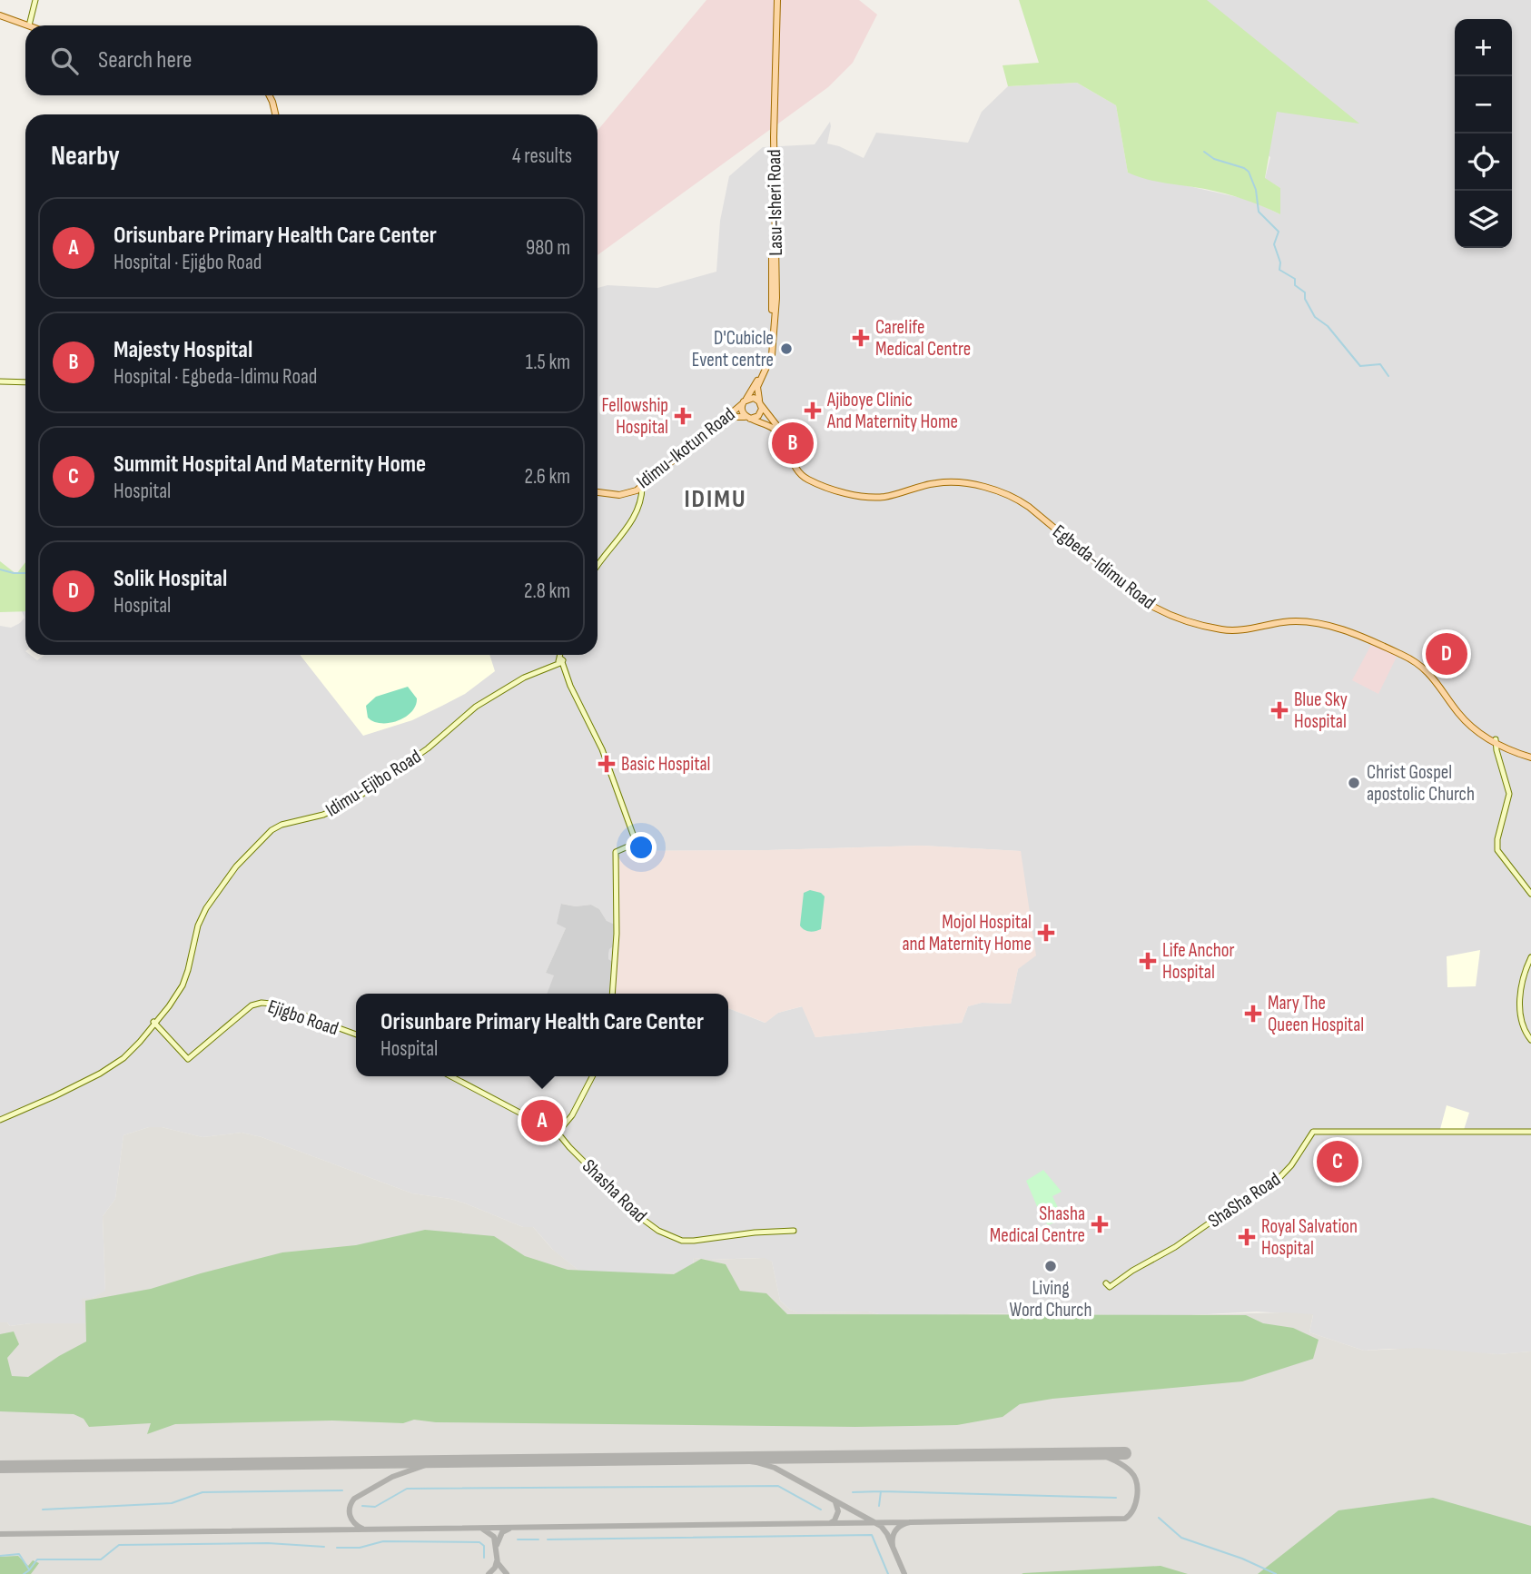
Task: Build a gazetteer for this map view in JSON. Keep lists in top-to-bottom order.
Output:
{
  "streets": {
    "main road": ["Lasu-Isheri Road", "Idimu-Ikotun Road", "Egbeda-Idimu Road"],
    "street": [
      "Idimu-Ejibo Road",
      "Ejigbo Road",
      "Shasha Road",
      "ShaSha Road"
    ]
  },
  "crossings": [
    ["Lasu-Isheri Road", "Idimu-Ikotun Road"],
    ["Lasu-Isheri Road", "Egbeda-Idimu Road"],
    ["Idimu-Ikotun Road", "Egbeda-Idimu Road"],
    ["Idimu-Ejibo Road", "Ejigbo Road"]
  ],
  "districts": ["IDIMU"],
  "places": {
    "health": [
      "Carelife Medical Centre",
      "Ajiboye Clinic And Maternity Home",
      "Fellowship Hospital",
      "Blue Sky Hospital",
      "Basic Hospital",
      "Mojol Hospital and Maternity Home",
      "Life Anchor Hospital",
      "Mary The Queen Hospital",
      "Shasha Medical Centre",
      "Royal Salvation Hospital"
    ],
    "other": ["D'Cubicle Event centre", "Christ Gospel apostolic Church", "Living Word Church"]
  },
  "page": {
    "map_buttons": ["+", "−"],
    "search": "Search here",
    "heading": ["Nearby", "4 results"],
    "list": [
      {
        "mark": "A",
        "name": "Orisunbare Primary Health Care Center",
        "note": "Hospital · Ejigbo Road",
        "value": "980 m"
      },
      {
        "mark": "B",
        "name": "Majesty Hospital",
        "note": "Hospital · Egbeda-Idimu Road",
        "value": "1.5 km"
      },
      {
        "mark": "C",
        "name": "Summit Hospital And Maternity Home",
        "note": "Hospital",
        "value": "2.6 km"
      },
      {
        "mark": "D",
        "name": "Solik Hospital",
        "note": "Hospital",
        "value": "2.8 km"
      }
    ],
    "pins": [
      "B",
      "D",
      "A",
      "C"
    ],
    "popup": ["Orisunbare Primary Health Care Center", "Hospital"]
  }
}
